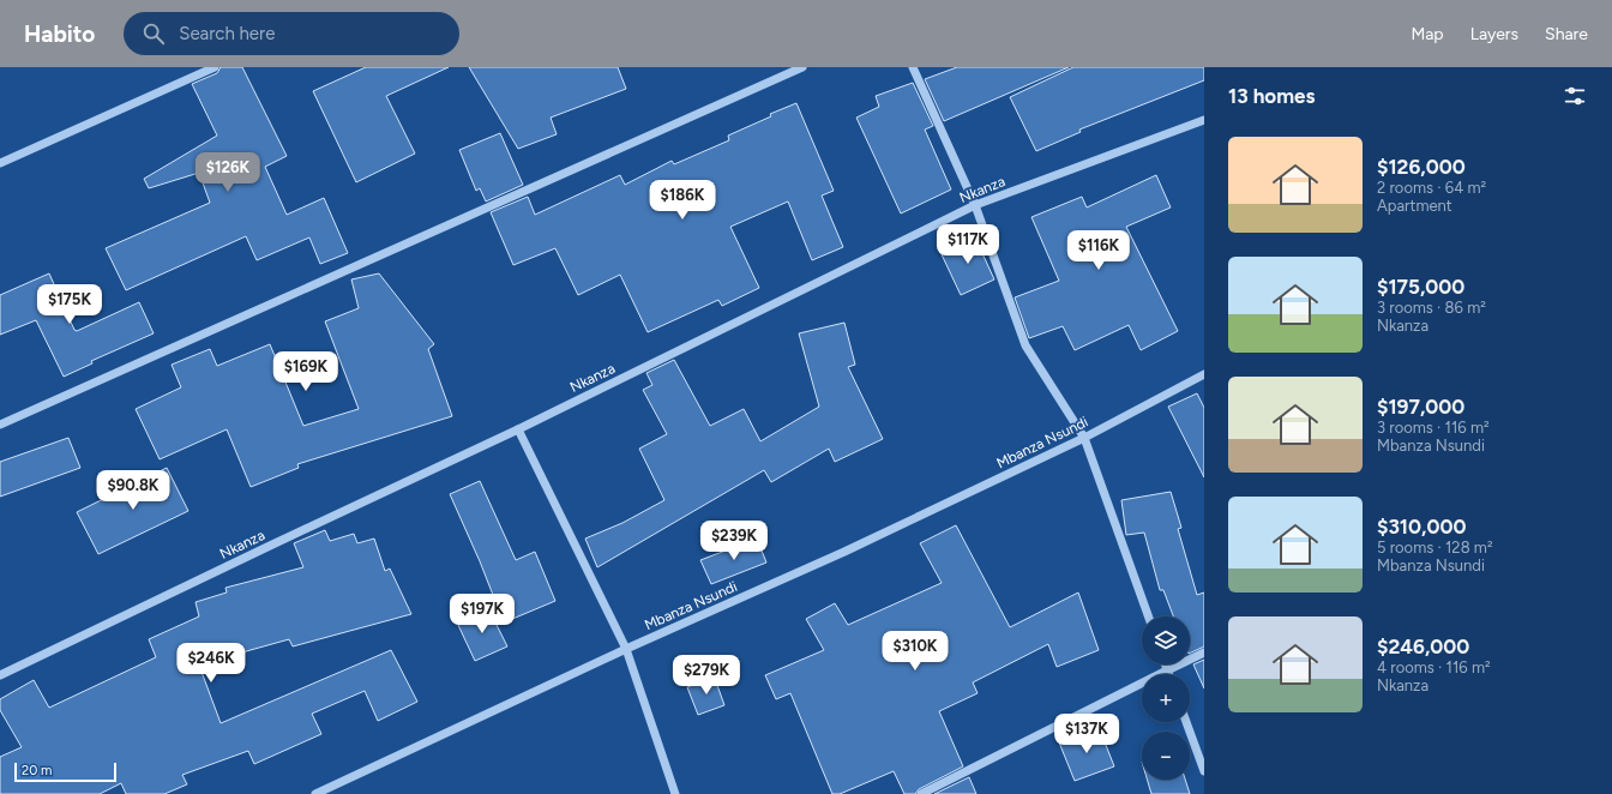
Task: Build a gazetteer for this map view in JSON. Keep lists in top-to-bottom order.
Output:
{
  "streets": {
    "street": ["Nkanza", "Mbanza Nsundi"]
  },
  "scale_bar": "20 m",
  "page": {
    "header": "Habito",
    "search": "Search here",
    "nav": ["Map", "Layers", "Share"],
    "heading": "13 homes",
    "list": [
      {
        "name": "$126,000",
        "note": "2 rooms · 64 m² · Apartment"
      },
      {
        "name": "$175,000",
        "note": "3 rooms · 86 m² · Nkanza"
      },
      {
        "name": "$197,000",
        "note": "3 rooms · 116 m² · Mbanza Nsundi"
      },
      {
        "name": "$310,000",
        "note": "5 rooms · 128 m² · Mbanza Nsundi"
      },
      {
        "name": "$246,000",
        "note": "4 rooms · 116 m² · Nkanza"
      }
    ],
    "price": [
      "$126K",
      "$186K",
      "$117K",
      "$116K",
      "$175K",
      "$169K",
      "$90.8K",
      "$239K",
      "$197K",
      "$310K",
      "$246K",
      "$279K",
      "$137K"
    ],
    "map_buttons": ["+", "−"],
    "scale": "20 m"
  }
}
